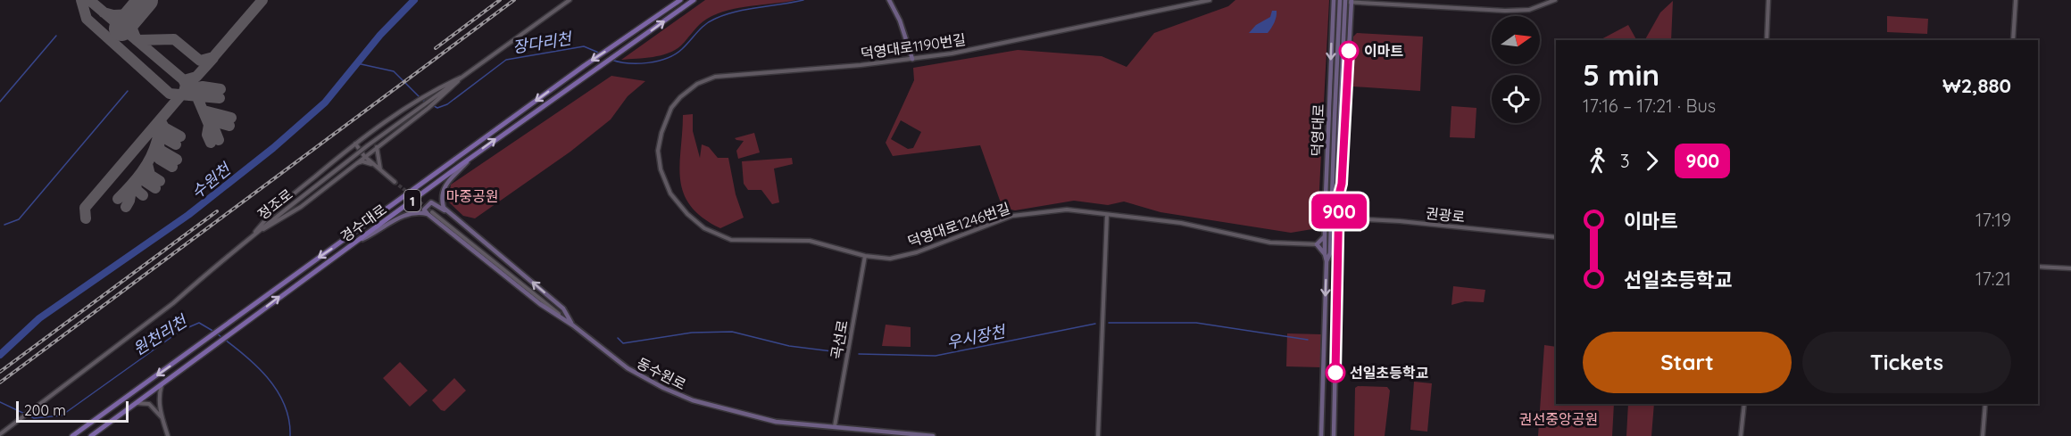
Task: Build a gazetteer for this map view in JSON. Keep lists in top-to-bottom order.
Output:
{
  "streets": {
    "main road": [
      "덕영대로",
      "1",
      "경수대로",
      "동수원로"
    ],
    "street": [
      "덕영대로1190번길",
      "정조로",
      "권광로",
      "덕영대로1246번길",
      "곡선로"
    ]
  },
  "crossings": [
    ["덕영대로1190번길", "덕영대로1246번길"],
    ["덕영대로", "권광로"],
    ["덕영대로1246번길", "곡선로"],
    ["곡선로", "동수원로"]
  ],
  "water": [
    "장다리천",
    "수원천",
    "원천리천",
    "우시장천"
  ],
  "parks": ["마중공원", "권선중앙공원"],
  "places": ["이마트", "선일초등학교"],
  "lines": ["bus line 900"],
  "scale_bar": "200 m",
  "north": "right",
  "page": {
    "on_map": "900",
    "heading": ["5 min", "17:16 – 17:21 · Bus", "₩2,880"],
    "legs": ["3", "900"],
    "list": [
      {
        "name": "이마트",
        "value": "17:19"
      },
      {
        "name": "선일초등학교",
        "value": "17:21"
      }
    ],
    "buttons": ["Start", "Tickets"],
    "scale": "200 m"
  }
}
